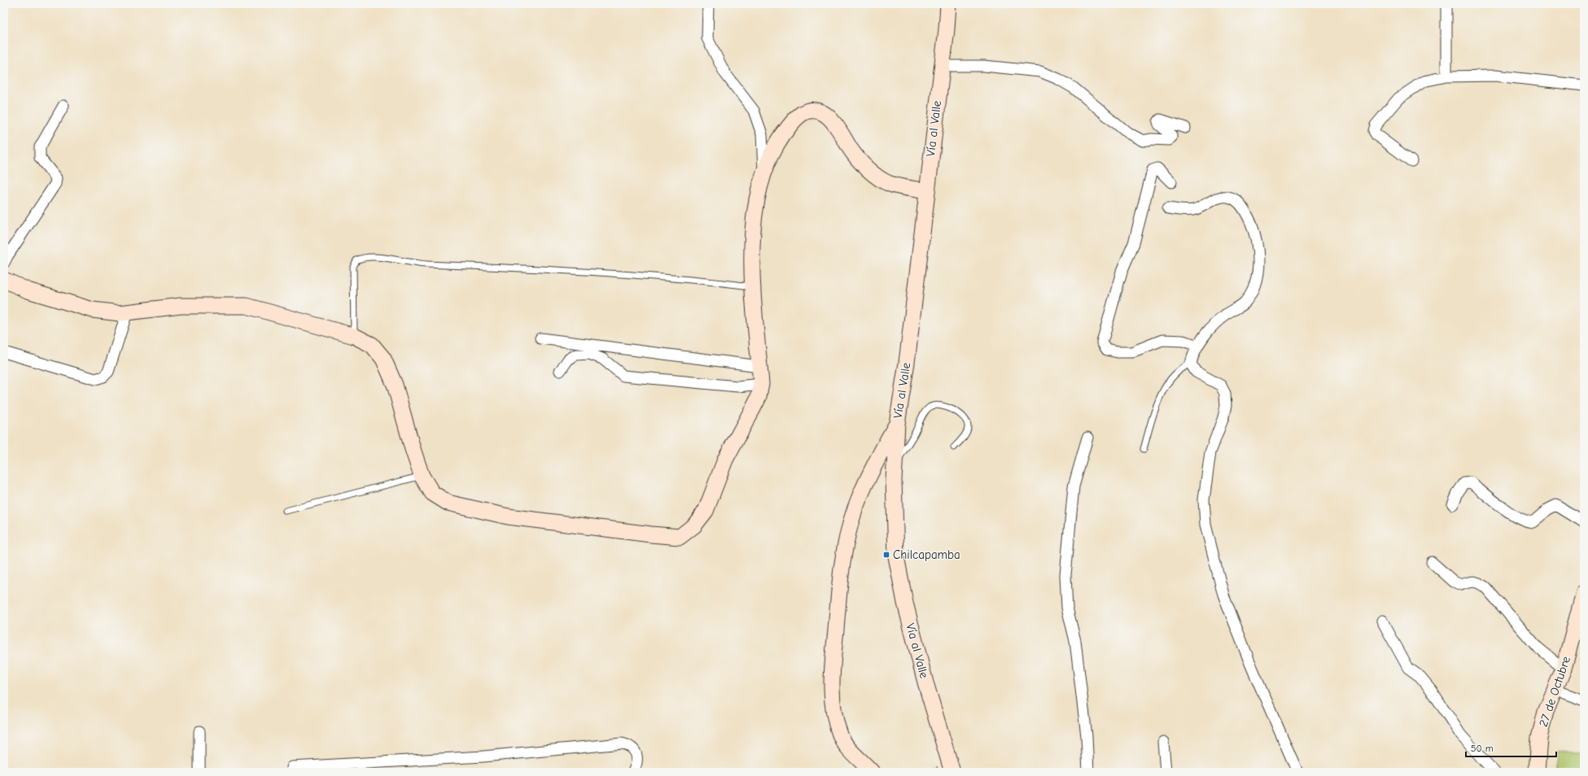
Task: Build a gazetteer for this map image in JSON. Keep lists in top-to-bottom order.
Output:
{
  "streets": {
    "street": ["Vía al Valle", "27 de Octubre"]
  },
  "places": {
    "transit": ["Chilcapamba"]
  },
  "scale_bar": "50 m"
}
